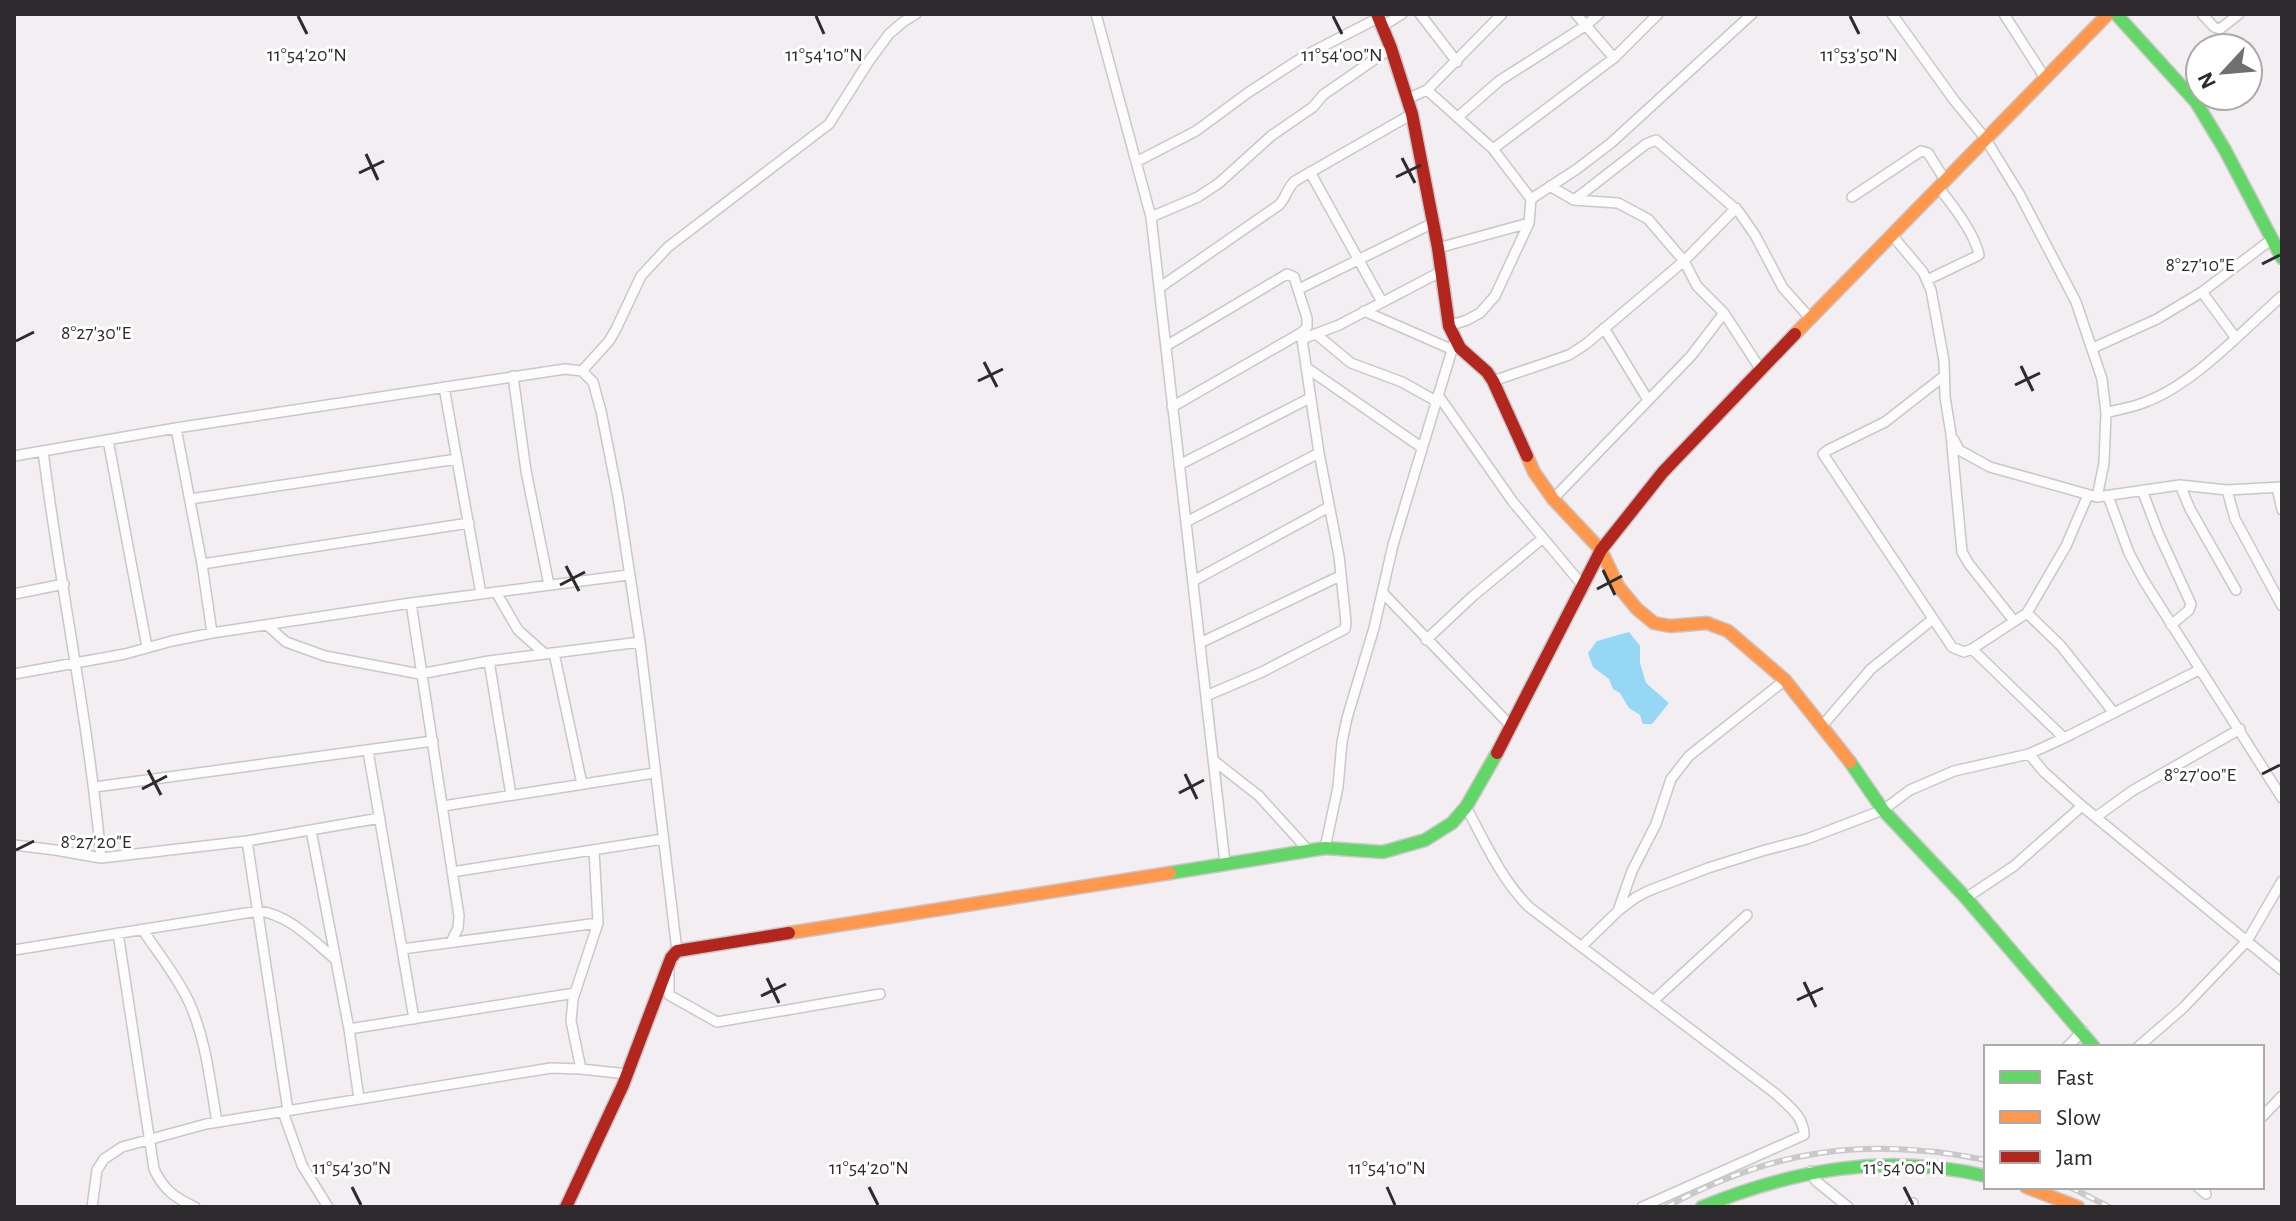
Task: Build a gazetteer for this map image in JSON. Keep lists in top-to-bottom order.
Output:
{
  "legend": ["Fast", "Slow", "Jam"],
  "north": "bottom left",
  "coordinates": [
    "11°54'20\"N",
    "11°54'10\"N",
    "11°54'00\"N",
    "11°53'50\"N",
    "8°27'10\"E",
    "8°27'30\"E",
    "8°27'00\"E",
    "8°27'20\"E",
    "11°54'30\"N"
  ]
}
